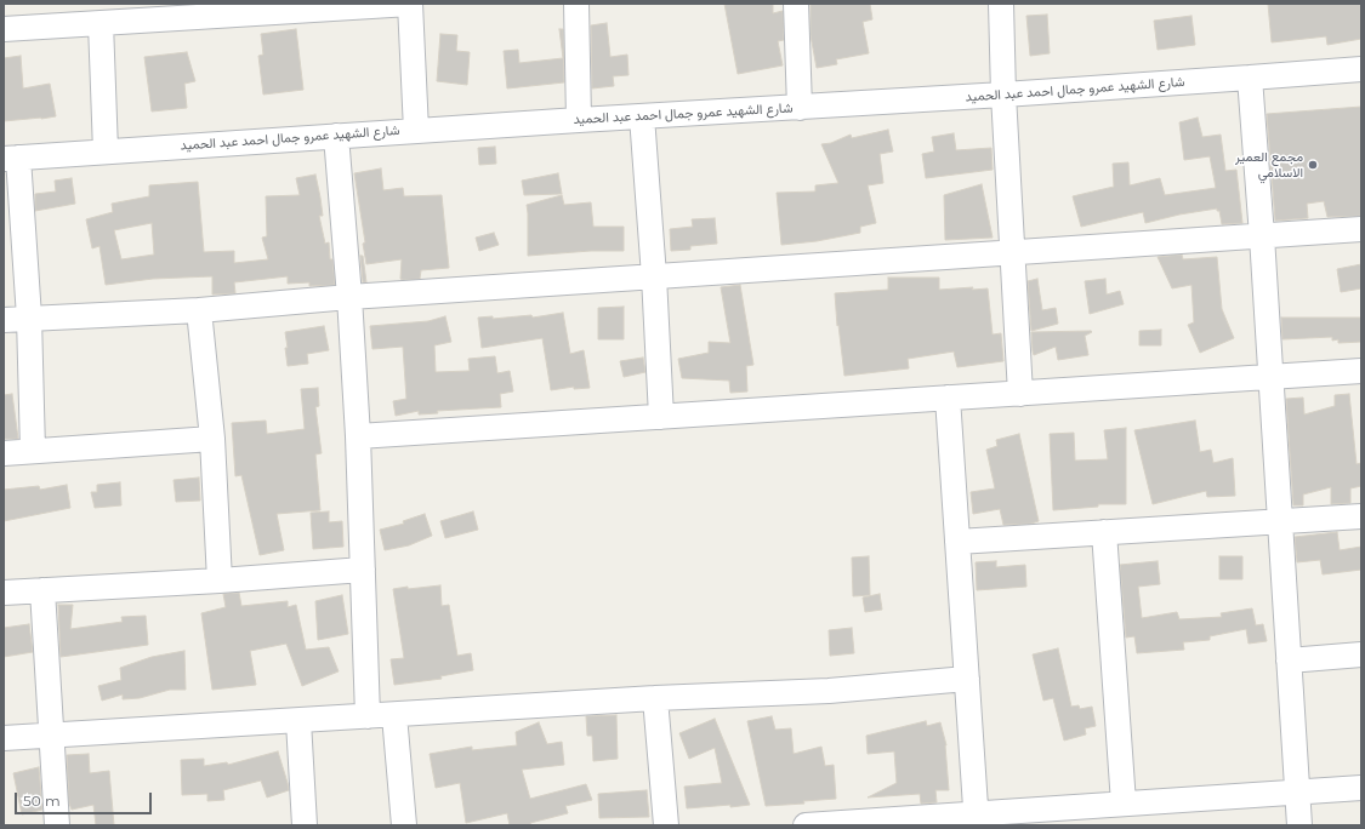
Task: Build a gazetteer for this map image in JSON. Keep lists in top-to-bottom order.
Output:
{
  "streets": {
    "street": ["شارع الشهيد عمرو جمال احمد عبد الحميد"]
  },
  "places": ["مجمع العمير الاسلامي"],
  "scale_bar": "50 m"
}
